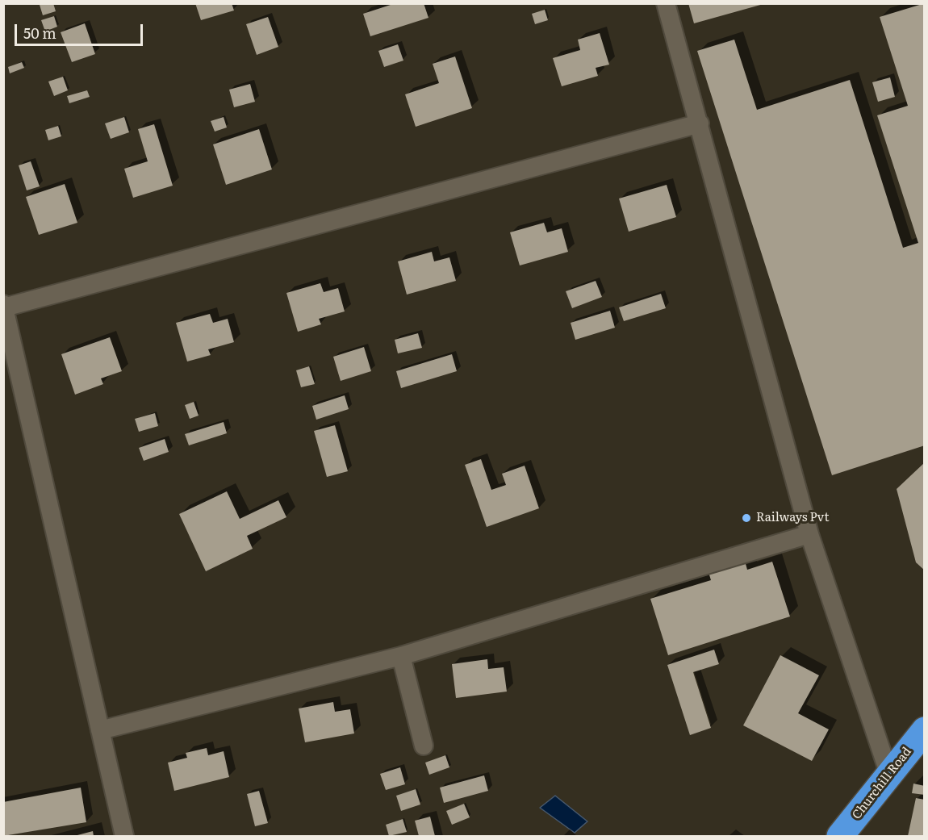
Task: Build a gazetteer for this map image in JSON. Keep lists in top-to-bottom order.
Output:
{
  "streets": {
    "highway": ["Churchill Road"]
  },
  "places": ["Railways Pvt"],
  "scale_bar": "50 m"
}
